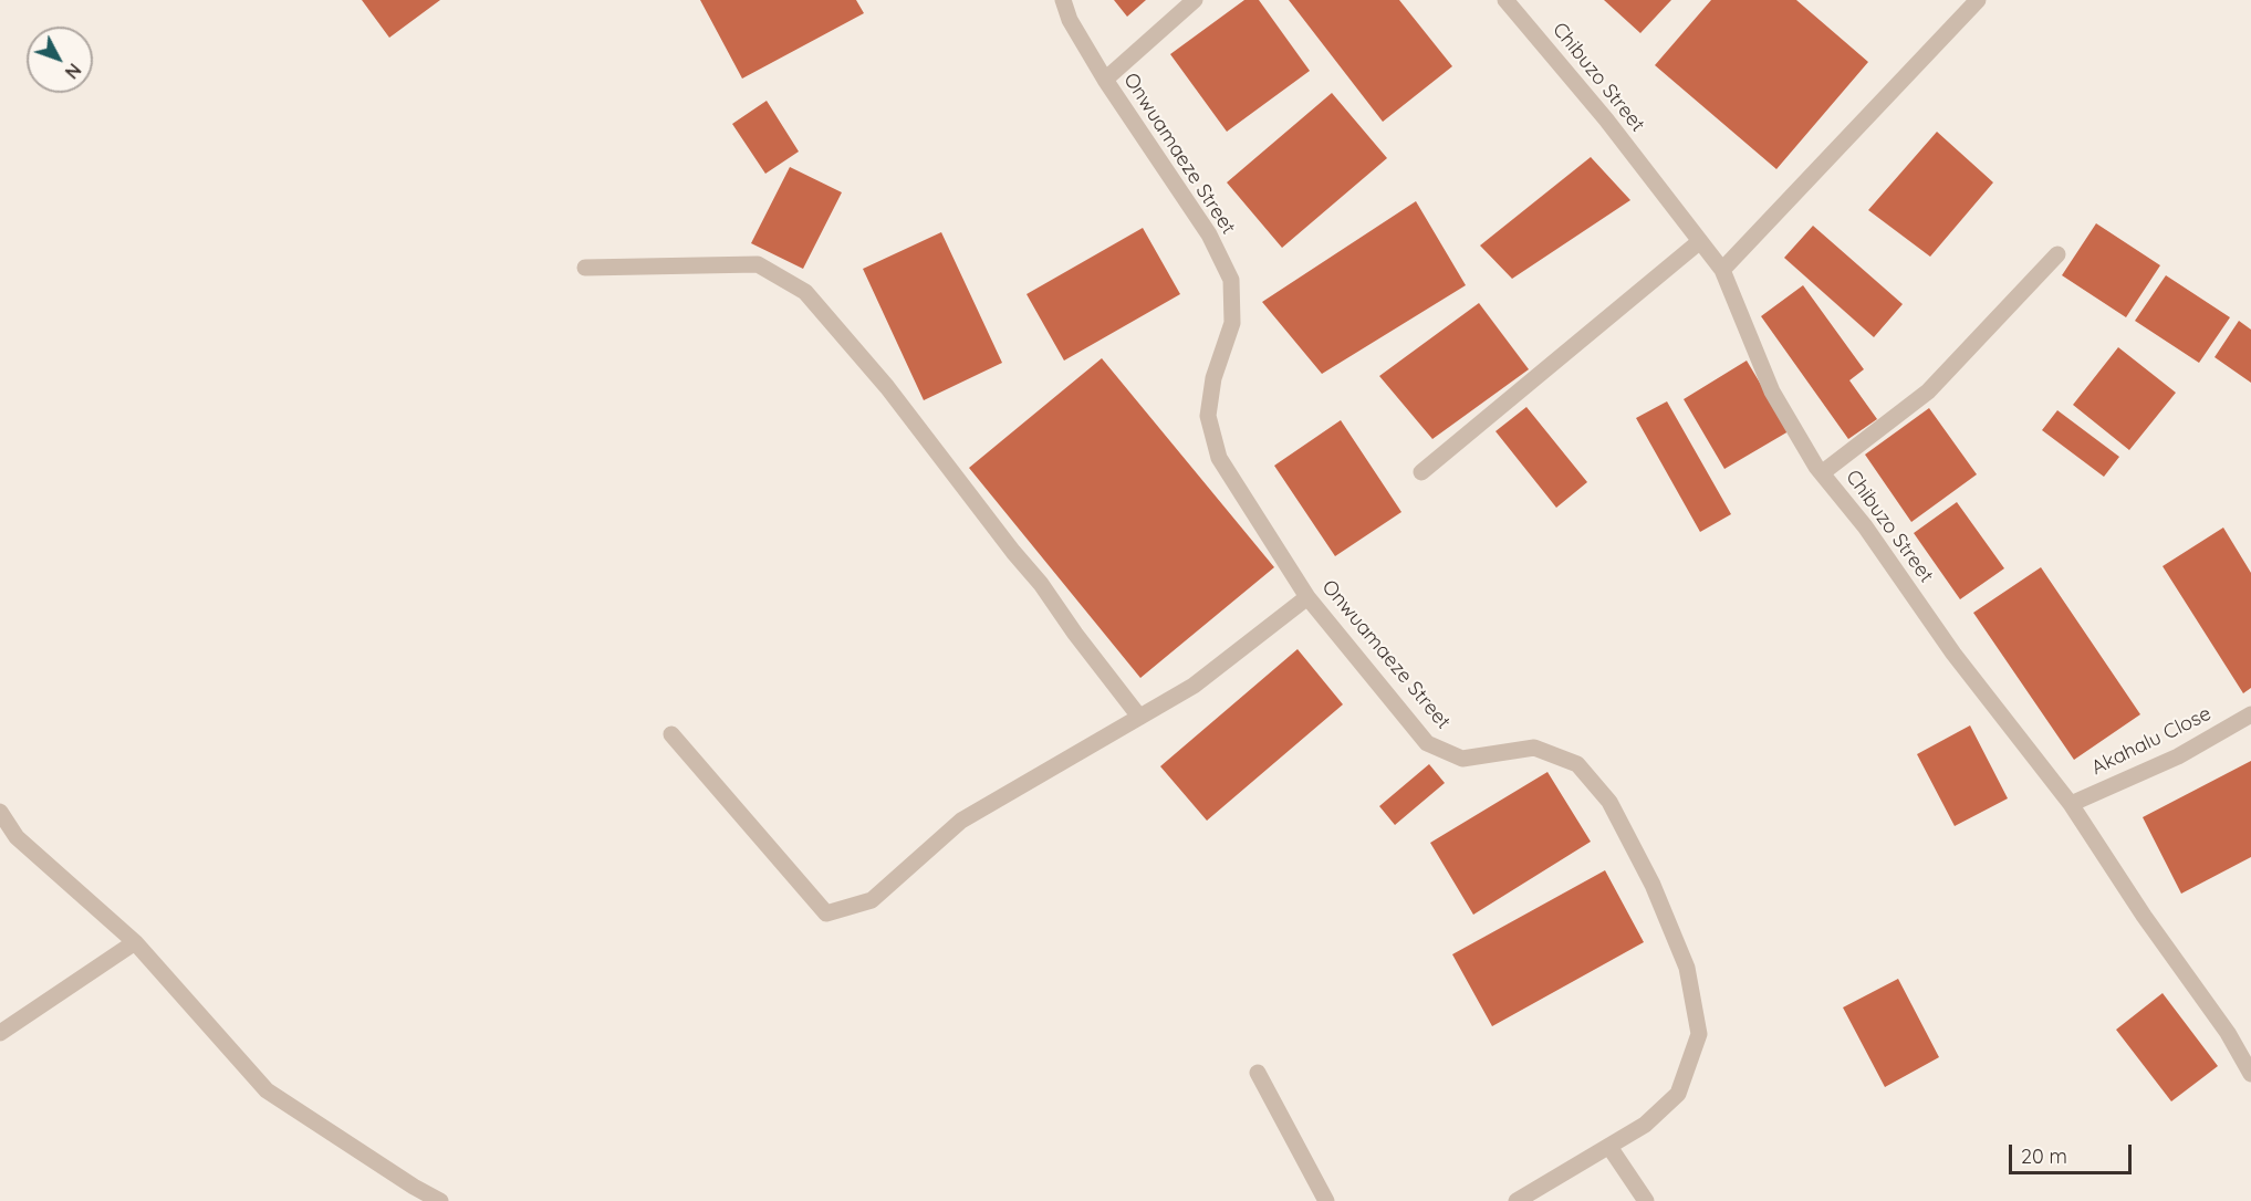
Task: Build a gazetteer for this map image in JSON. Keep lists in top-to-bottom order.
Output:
{
  "streets": {
    "street": ["Chibuzo Street", "Onwuamaeze Street", "Akahalu Close"]
  },
  "crossings": [
    ["Chibuzo Street", "Akahalu Close"]
  ],
  "scale_bar": "20 m",
  "north": "bottom right"
}
